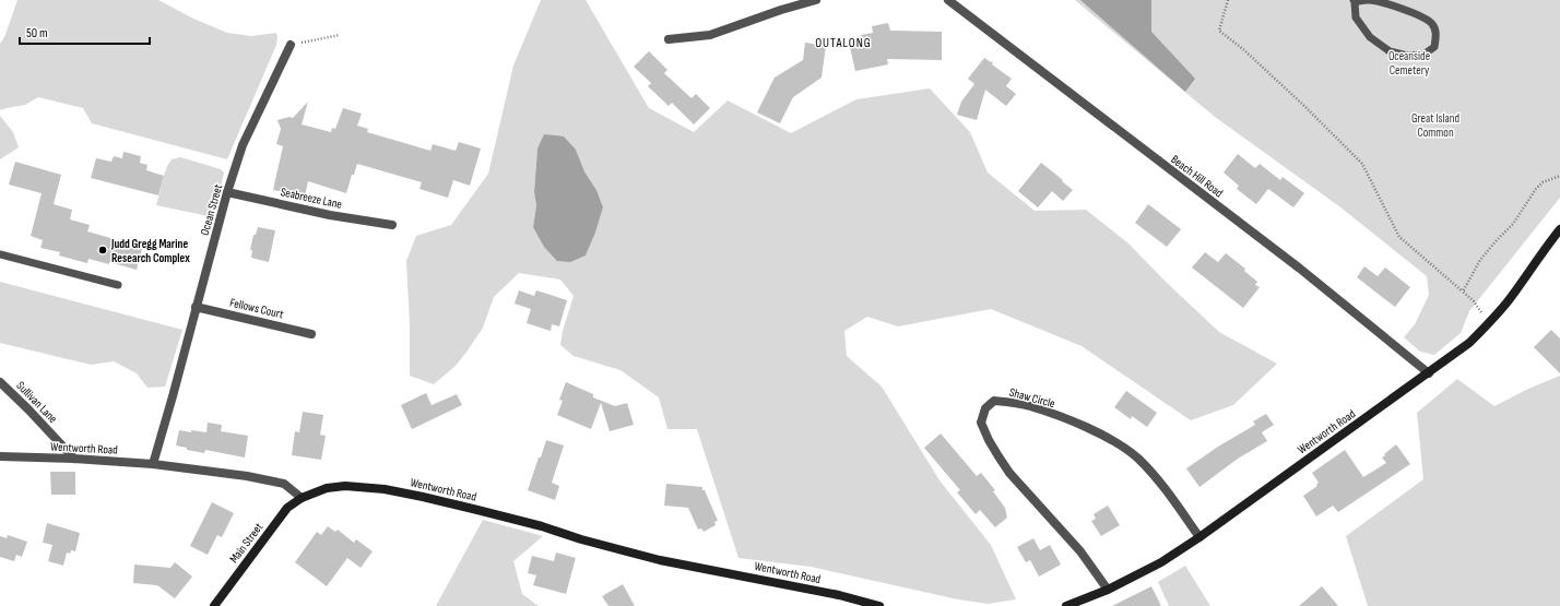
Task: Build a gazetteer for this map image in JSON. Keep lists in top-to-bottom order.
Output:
{
  "streets": {
    "main road": ["Wentworth Road", "Main Street"],
    "street": [
      "Beach Hill Road",
      "Seabreeze Lane",
      "Ocean Street",
      "Fellows Court",
      "Shaw Circle",
      "Sullivan Lane"
    ]
  },
  "crossings": [
    ["Beach Hill Road", "Wentworth Road"],
    ["Seabreeze Lane", "Ocean Street"],
    ["Ocean Street", "Fellows Court"],
    ["Ocean Street", "Wentworth Road"],
    ["Shaw Circle", "Wentworth Road"],
    ["Sullivan Lane", "Wentworth Road"],
    ["Wentworth Road", "Main Street"]
  ],
  "districts": ["OUTALONG"],
  "parks": ["Oceanside Cemetery", "Great Island Common"],
  "places": ["Judd Gregg Marine Research Complex"],
  "scale_bar": "50 m"
}
